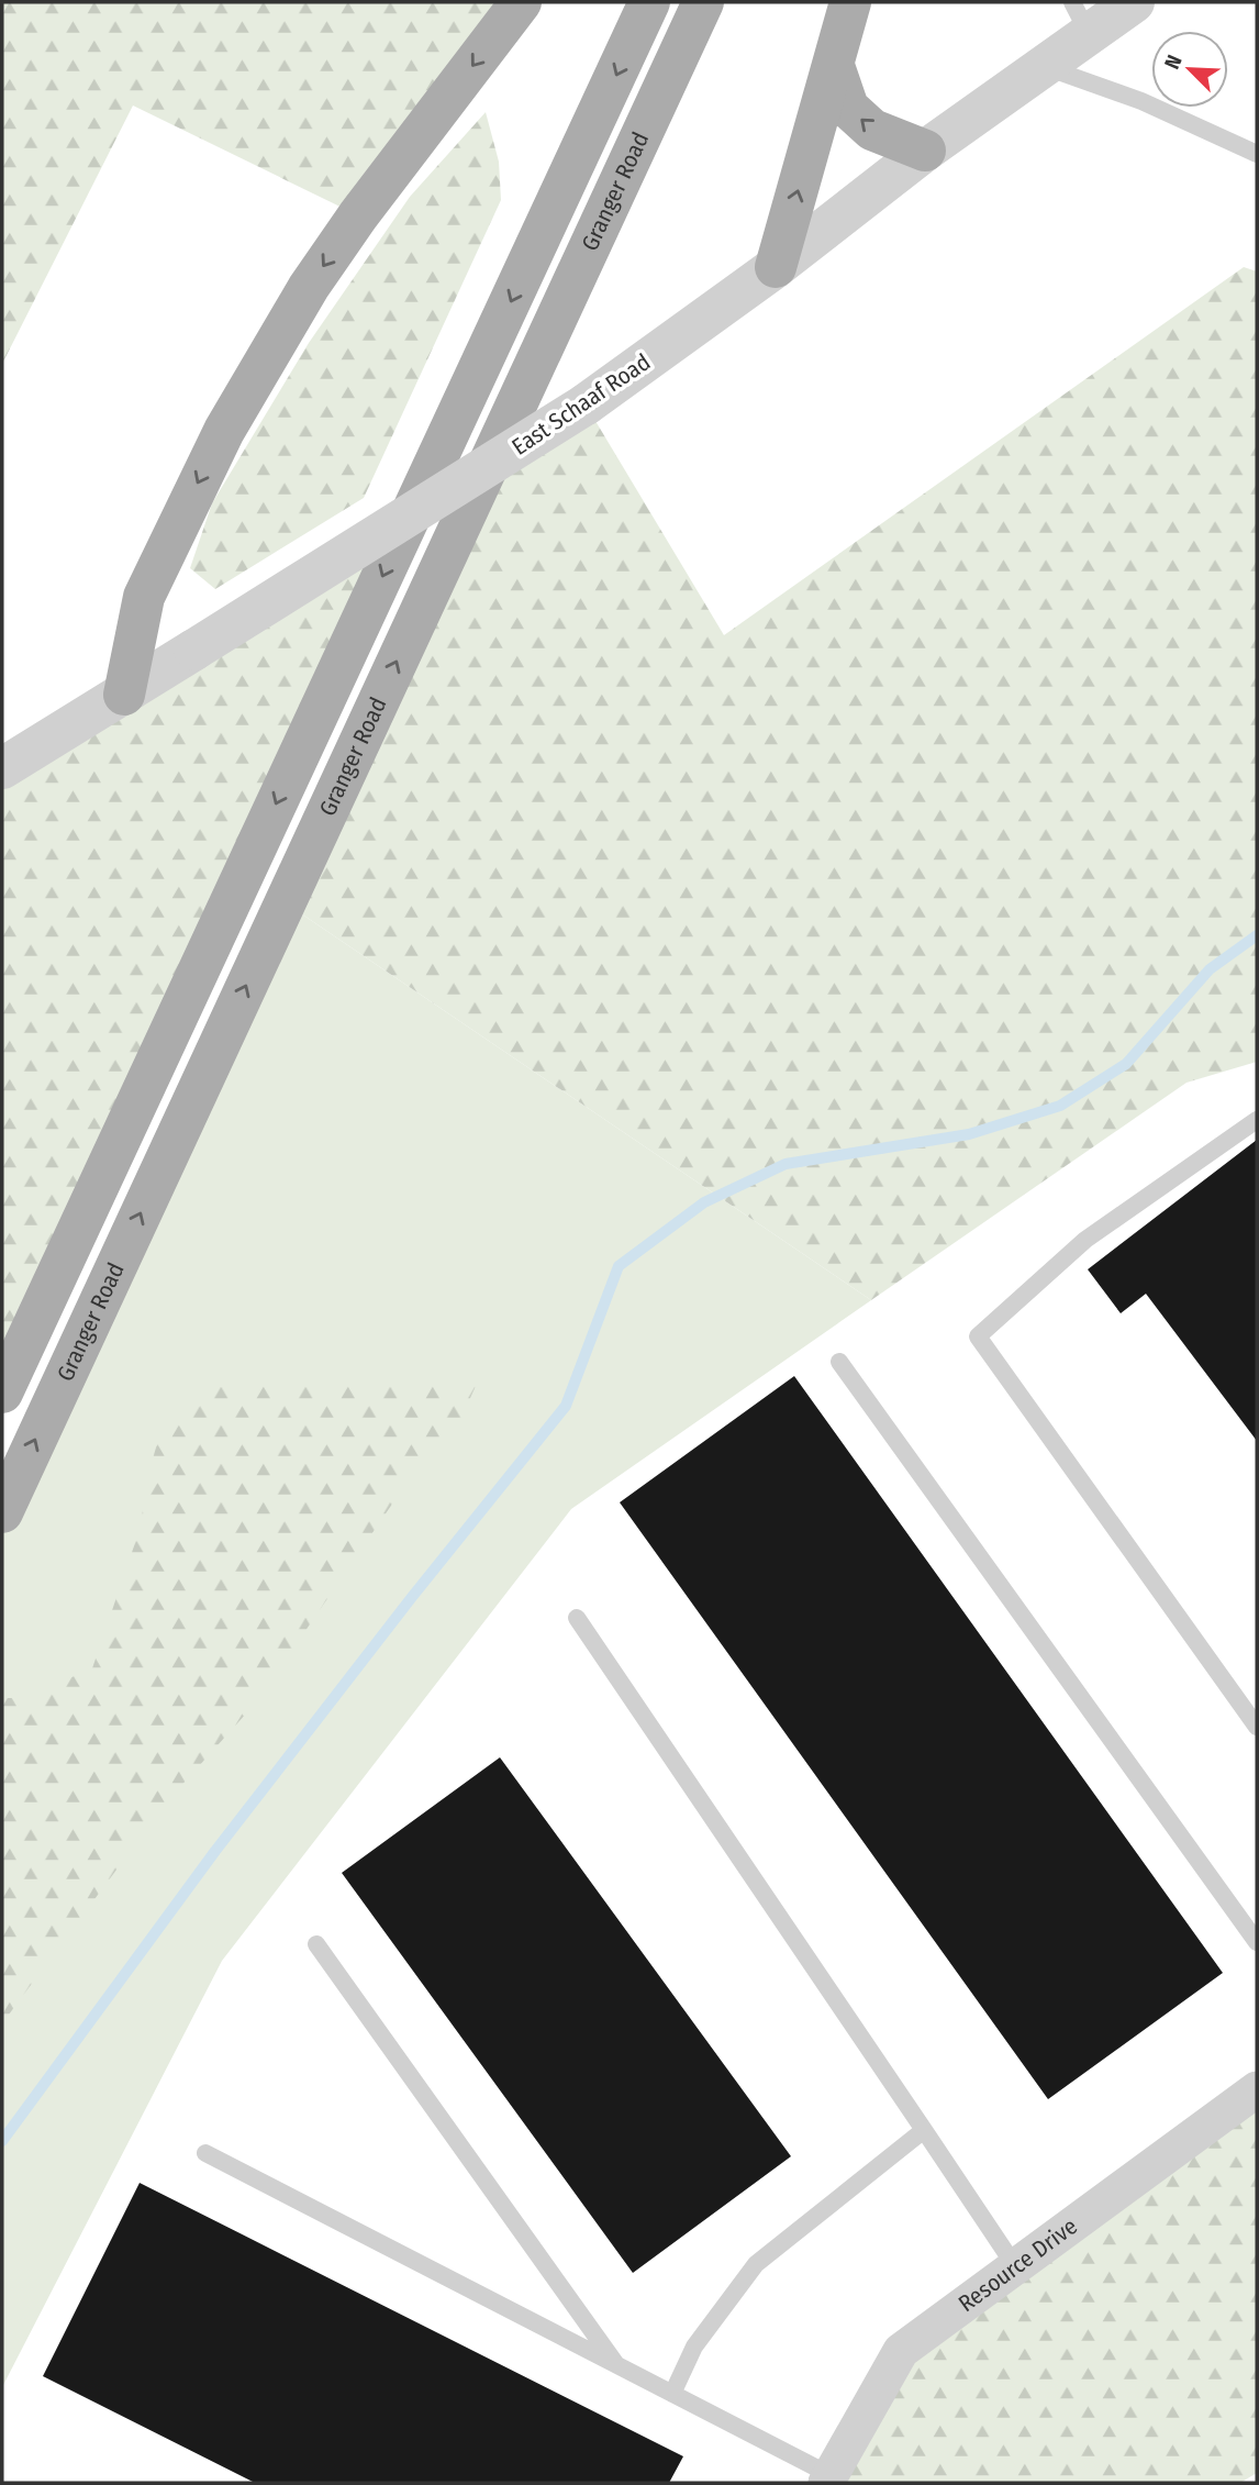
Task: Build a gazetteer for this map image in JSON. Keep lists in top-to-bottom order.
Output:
{
  "streets": {
    "main road": ["Granger Road"],
    "street": ["East Schaaf Road", "Resource Drive"]
  },
  "north": "top left"
}
